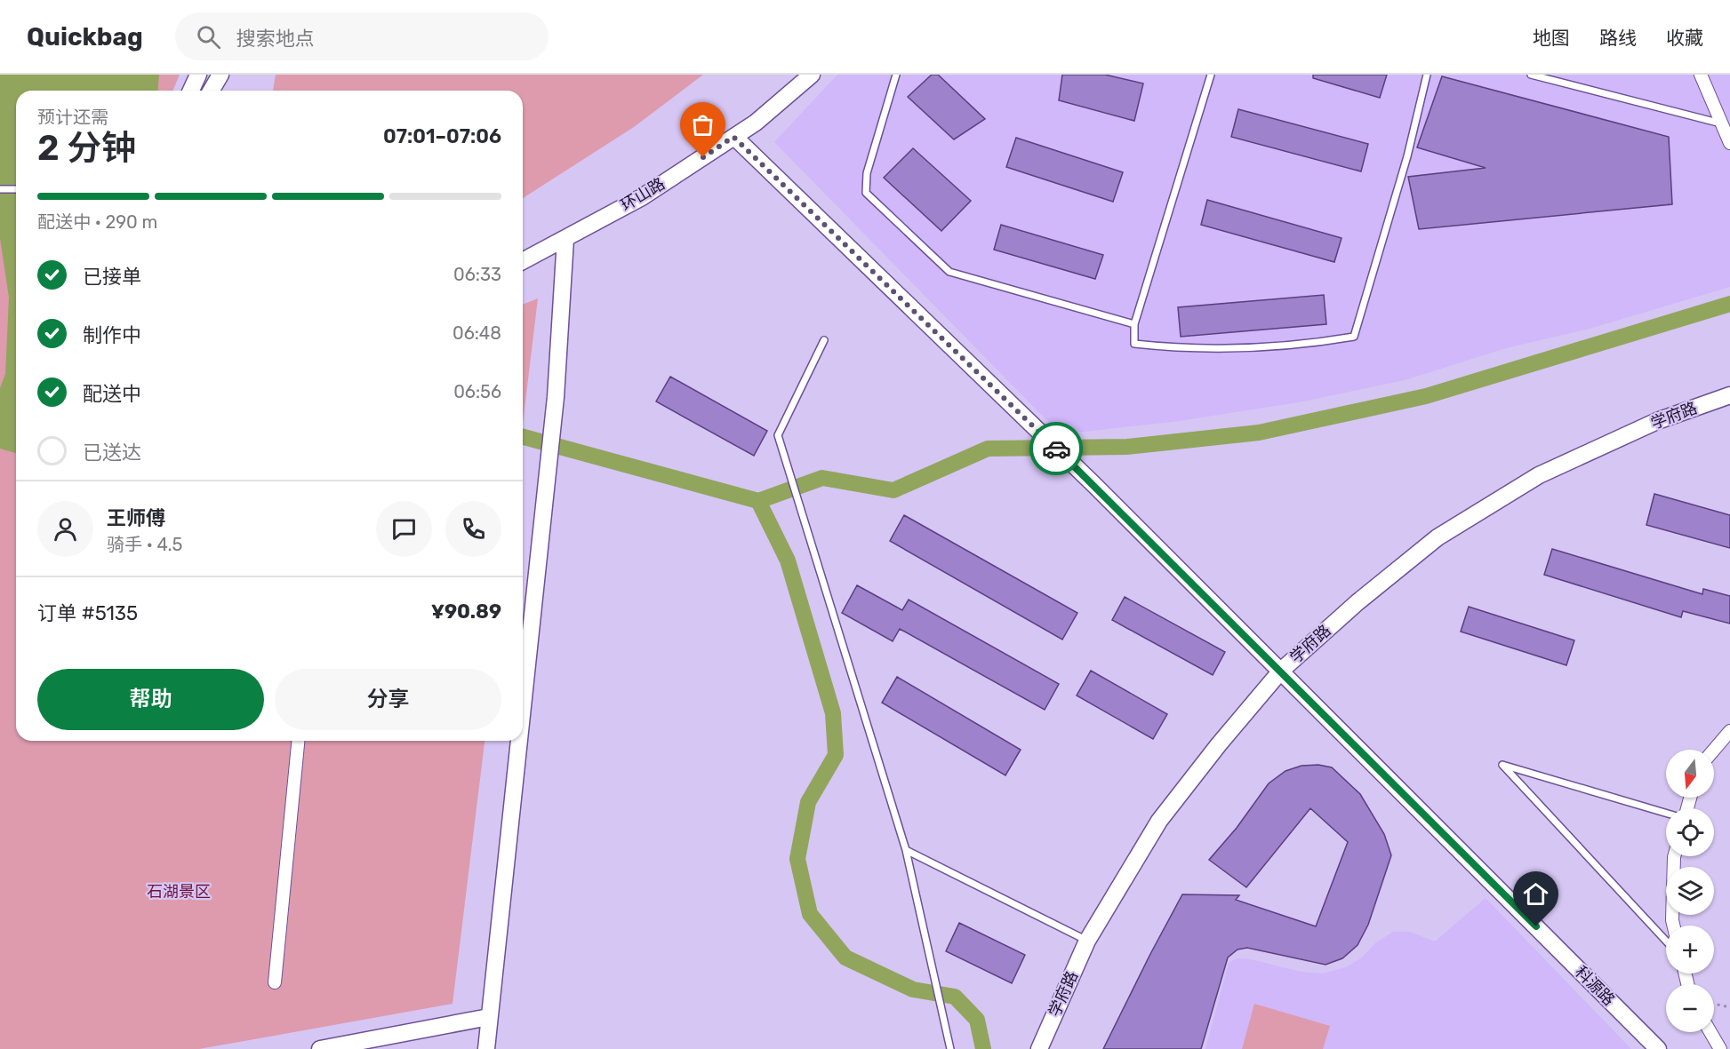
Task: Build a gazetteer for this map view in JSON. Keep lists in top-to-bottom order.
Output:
{
  "streets": {
    "street": ["环山路", "学府路", "科源路"]
  },
  "crossings": [
    ["环山路", "科源路"],
    ["学府路", "科源路"]
  ],
  "parks": ["石湖景区"],
  "north": "bottom",
  "page": {
    "header": "Quickbag",
    "search": "搜索地点",
    "nav": ["地图", "路线", "收藏"],
    "heading": ["2 分钟", "预计还需", "07:01–07:06"],
    "panel": [
      "王师傅",
      "骑手 · 4.5",
      "订单 #5135",
      "¥90.89"
    ],
    "bar": "配送中 · 290 m",
    "list": [
      ["已接单", "06:33"],
      ["制作中", "06:48"],
      ["配送中", "06:56"],
      "已送达"
    ],
    "buttons": ["帮助", "分享"],
    "map_buttons": ["+", "−"]
  }
}
